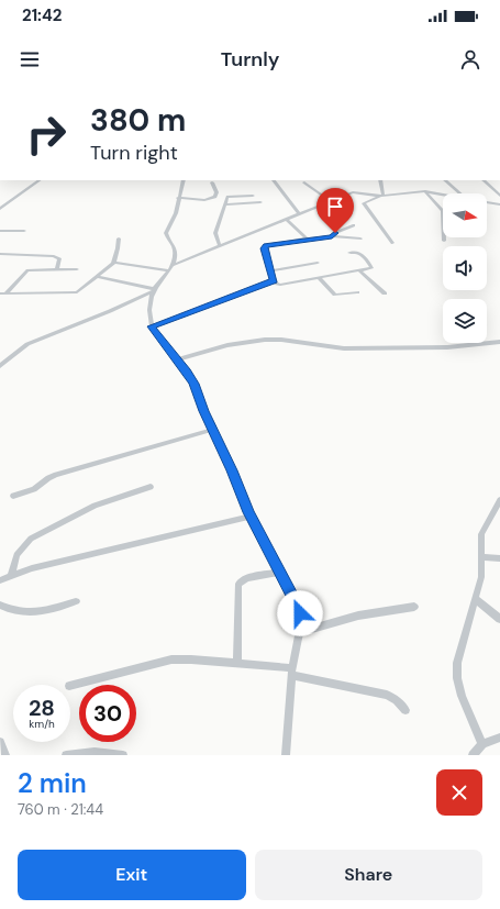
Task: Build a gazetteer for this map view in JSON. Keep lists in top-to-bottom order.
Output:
{
  "north": "right",
  "page": {
    "status": "21:42",
    "header": "Turnly",
    "turn": ["380 m", "Turn right"],
    "speed": "28 km/h",
    "limit": "30",
    "heading": ["2 min", "760 m · 21:44"],
    "buttons": ["Exit", "Share"]
  }
}
